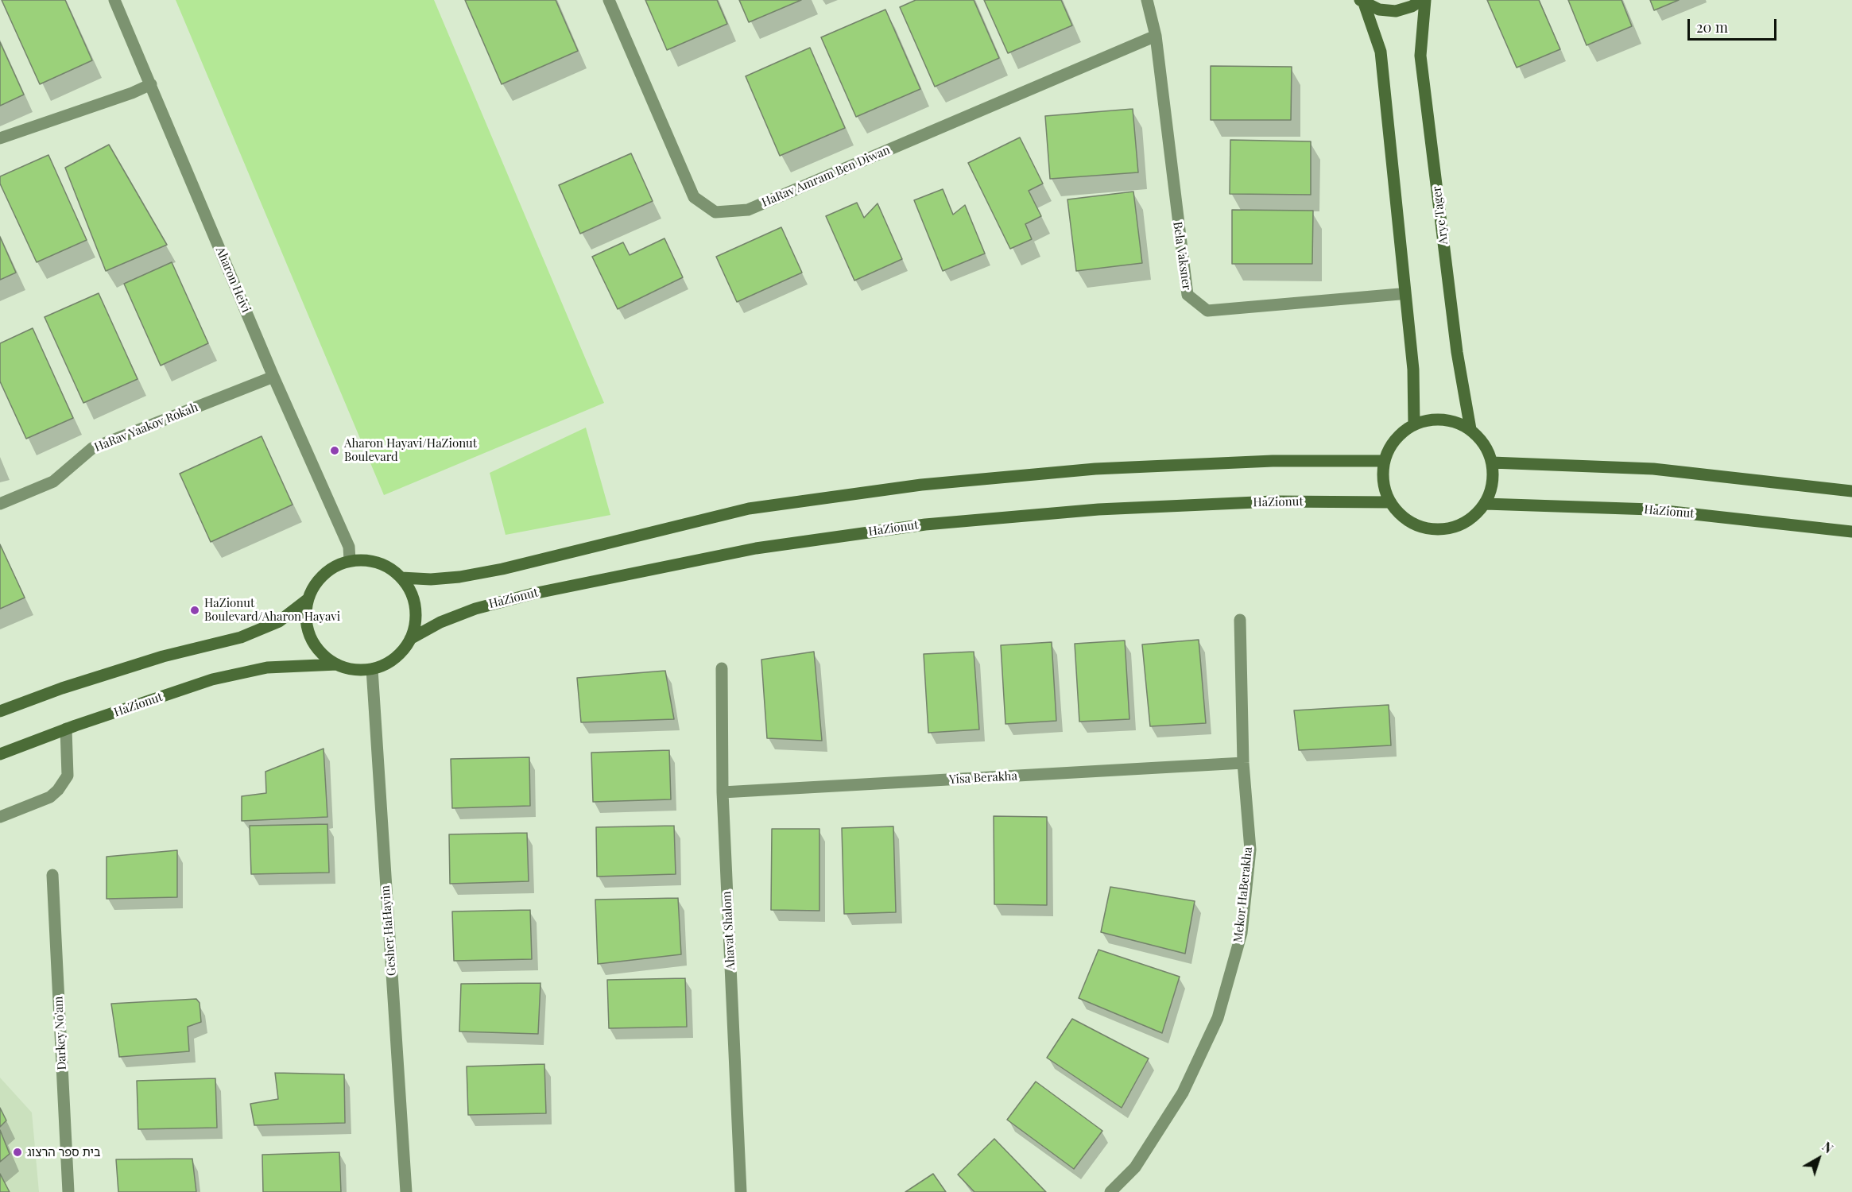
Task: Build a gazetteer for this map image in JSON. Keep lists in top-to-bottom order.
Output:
{
  "streets": {
    "street": [
      "HaRav Amram Ben Diwan",
      "Arye Tager",
      "Bela Vaksner",
      "Aharon Heivi",
      "HaRav Yaakov Rokah",
      "HaZionut",
      "Yisa Berakha",
      "Mekor HaBerakha",
      "Gesher HaHayim",
      "Ahavat Shalom",
      "Darkey No'am"
    ]
  },
  "crossings": [
    ["HaRav Amram Ben Diwan", "Bela Vaksner"],
    ["Arye Tager", "HaZionut"],
    ["Aharon Heivi", "HaRav Yaakov Rokah"],
    ["Aharon Heivi", "HaZionut"],
    ["Aharon Heivi", "Gesher HaHayim"],
    ["HaZionut", "Gesher HaHayim"],
    ["Yisa Berakha", "Mekor HaBerakha"],
    ["Yisa Berakha", "Ahavat Shalom"]
  ],
  "places": ["Aharon Hayavi/HaZionut Boulevard", "HaZionut Boulevard/Aharon Hayavi", "בית ספר הרצוג"],
  "scale_bar": "20 m",
  "north": "top right"
}
